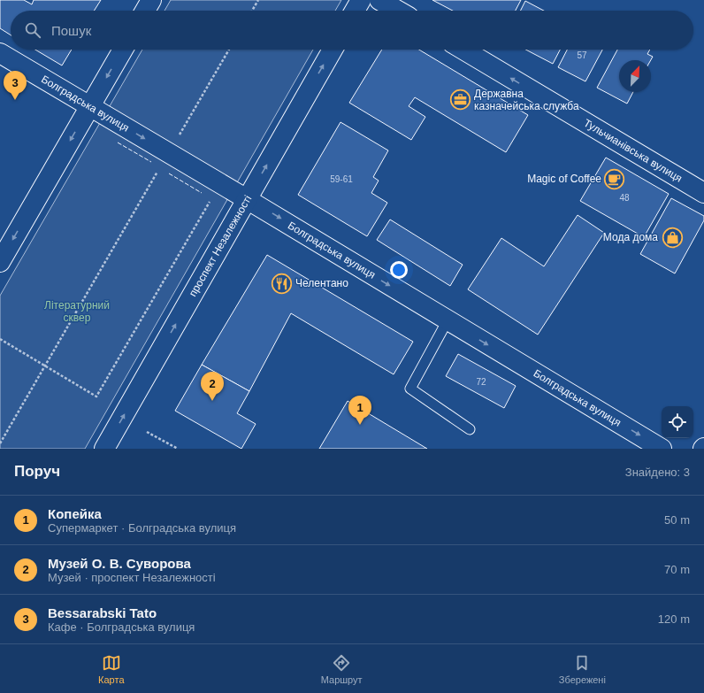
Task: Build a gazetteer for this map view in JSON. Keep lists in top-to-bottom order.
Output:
{
  "streets": {
    "main road": ["Болградська вулиця", "Тульчианівська вулиця", "проспект Незалежності"]
  },
  "crossings": [
    ["Болградська вулиця", "проспект Незалежності"]
  ],
  "one_way": ["Болградська вулиця", "Тульчианівська вулиця", "проспект Незалежності"],
  "parks": ["Літературний сквер"],
  "places": {
    "office": ["Державна казначейська служба"],
    "cafe": ["Magic of Coffee"],
    "shop": ["Мода дома"],
    "restaurant": ["Челентано"]
  },
  "house_numbers": [
    "57",
    "59-61",
    "48",
    "72"
  ],
  "north": "top right",
  "page": {
    "search": "Пошук",
    "pins": ["3", "2", "1"],
    "heading": ["Поруч", "Знайдено: 3"],
    "list": [
      {
        "mark": "1",
        "name": "Копейка",
        "note": "Супермаркет · Болградська вулиця",
        "value": "50 m"
      },
      {
        "mark": "2",
        "name": "Музей О. В. Суворова",
        "note": "Музей · проспект Незалежності",
        "value": "70 m"
      },
      {
        "mark": "3",
        "name": "Bessarabski Tato",
        "note": "Кафе · Болградська вулиця",
        "value": "120 m"
      }
    ],
    "nav": ["Карта", "Маршрут", "Збережені"]
  }
}
